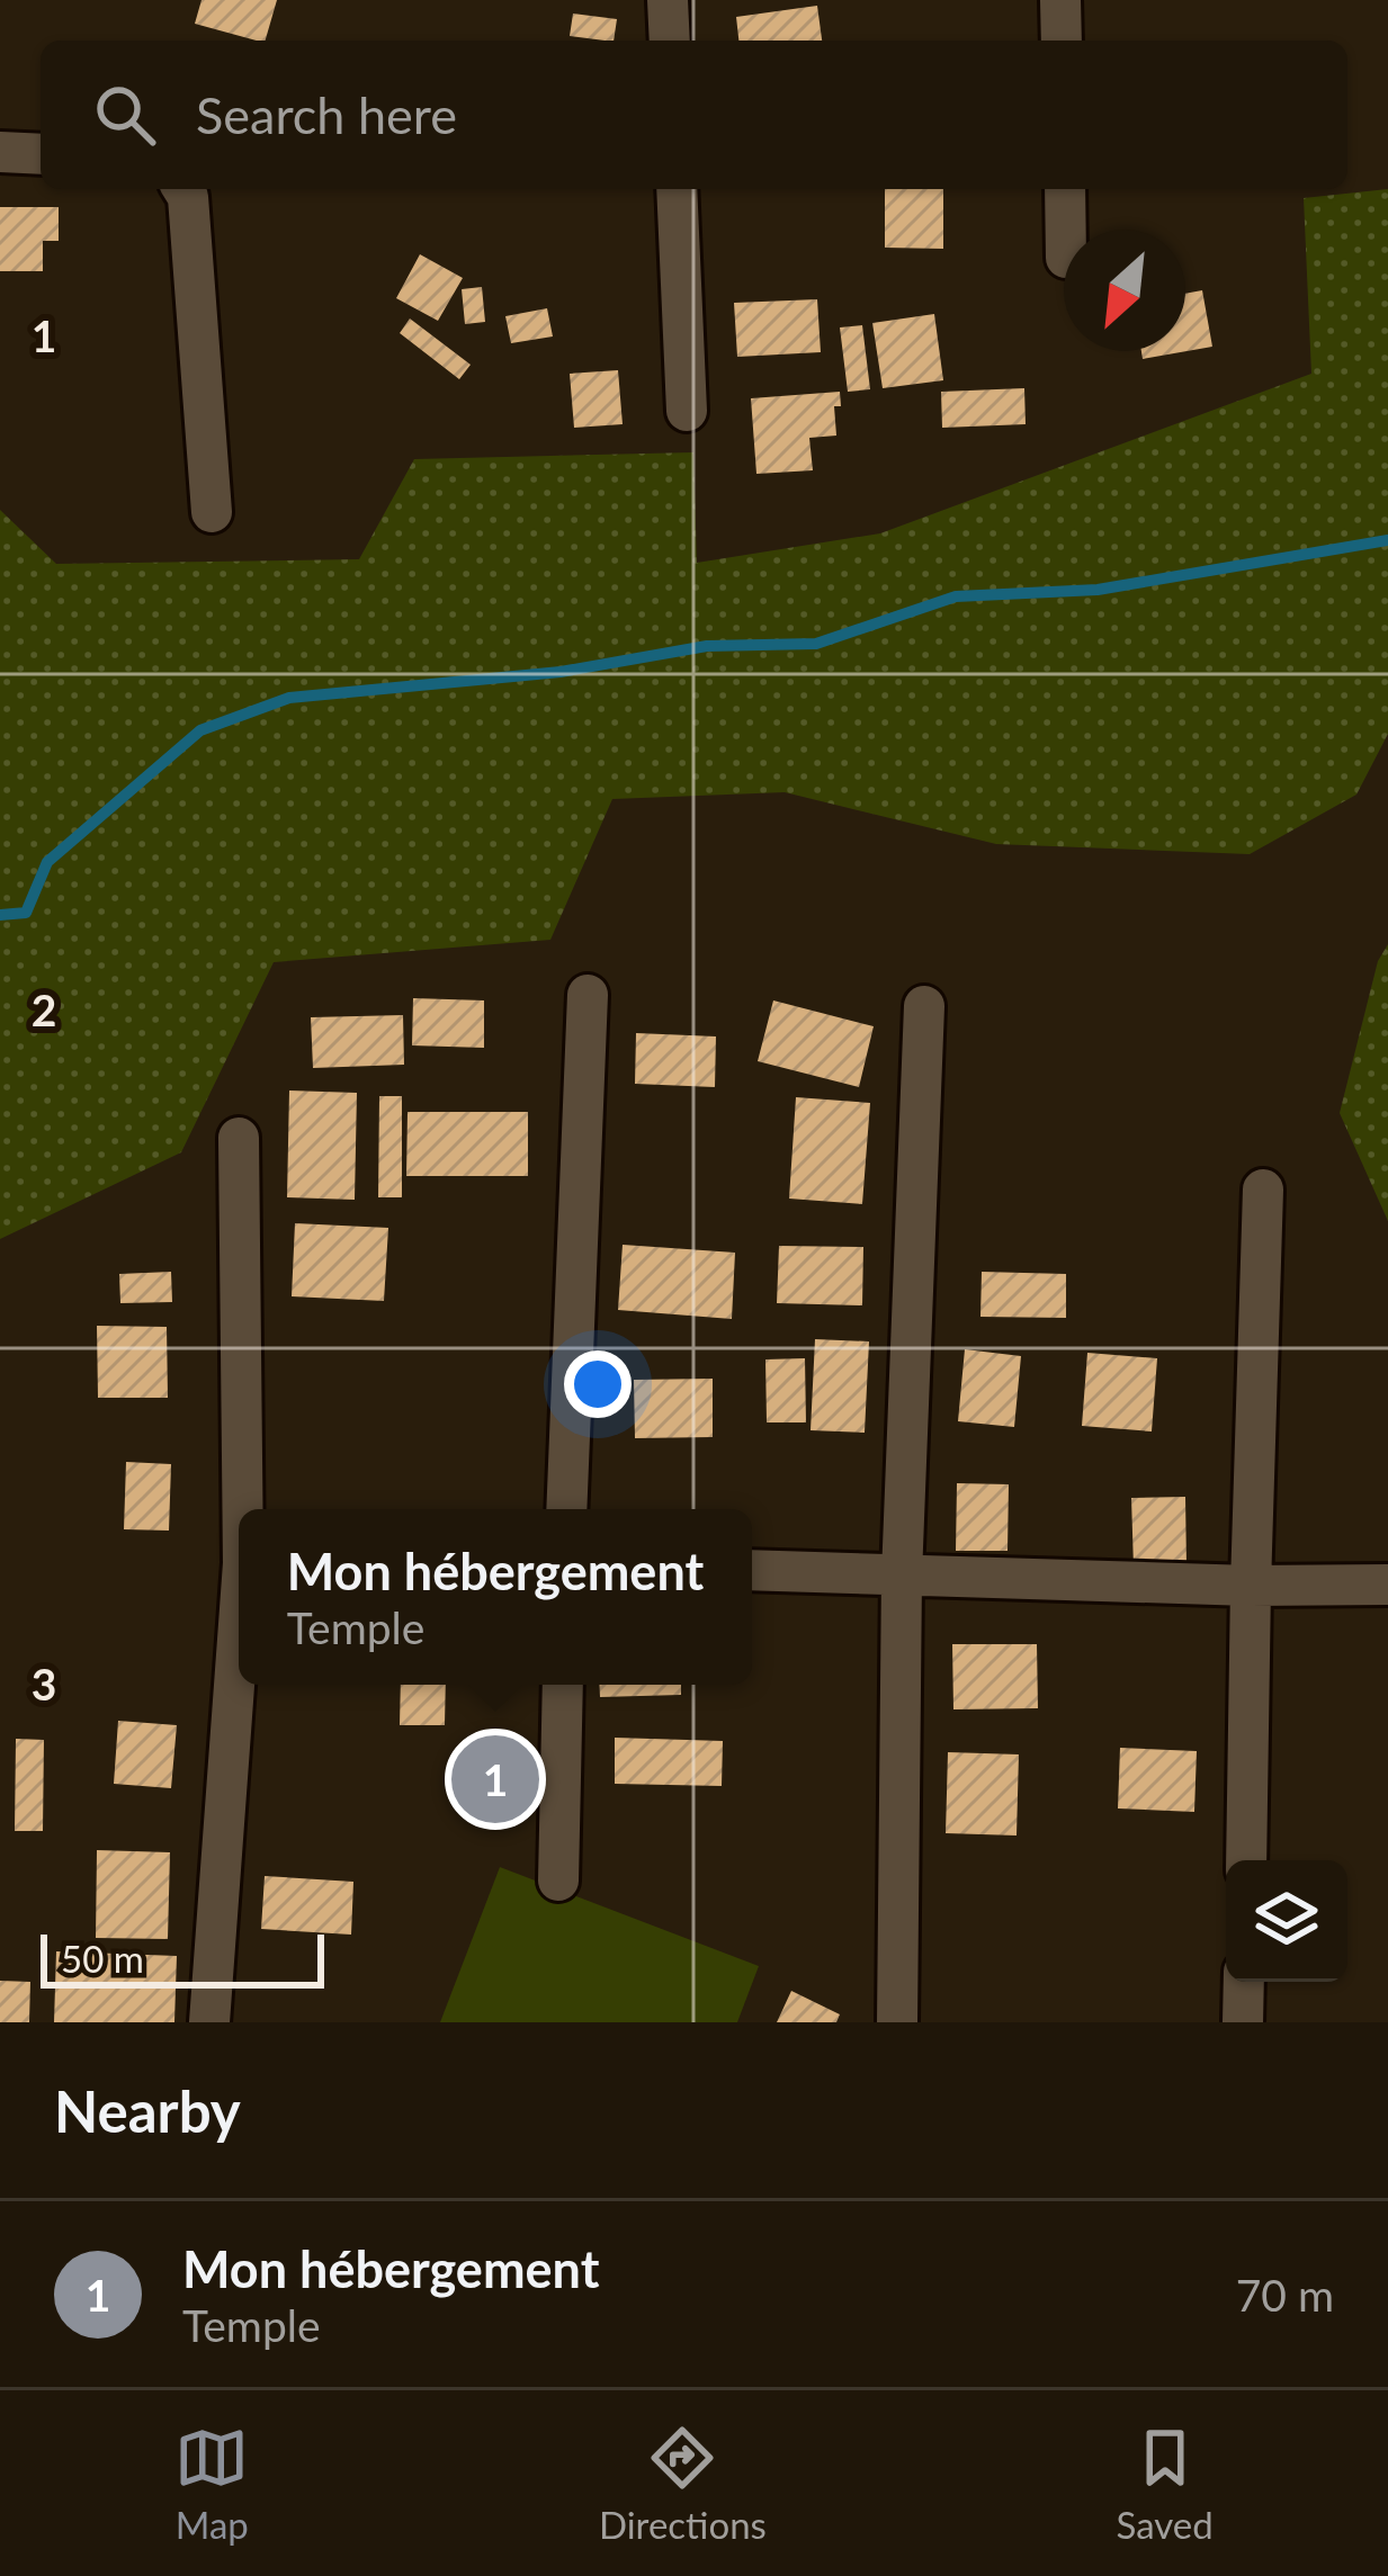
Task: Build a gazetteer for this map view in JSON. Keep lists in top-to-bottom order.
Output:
{
  "scale_bar": "50 m",
  "north": "bottom left",
  "page": {
    "search": "Search here",
    "popup": ["Mon hébergement", "Temple"],
    "pins": "1",
    "scale": "50 m",
    "heading": "Nearby",
    "list": [
      {
        "mark": "1",
        "name": "Mon hébergement",
        "note": "Temple",
        "value": "70 m"
      }
    ],
    "nav": ["Map", "Directions", "Saved"]
  },
  "grid": {
    "rows": ["1", "2", "3"]
  }
}
